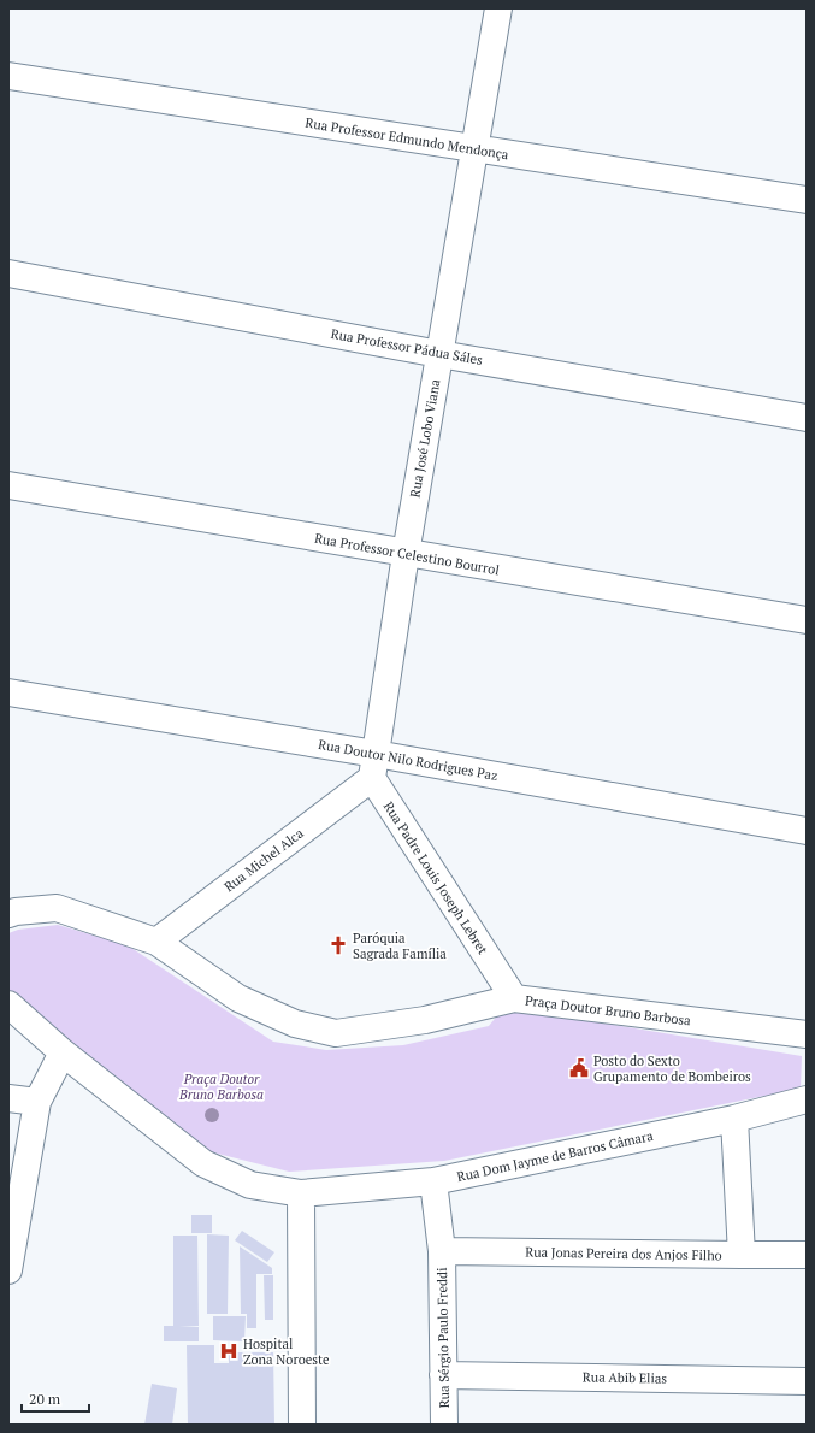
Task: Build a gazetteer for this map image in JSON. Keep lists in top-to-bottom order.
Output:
{
  "streets": {
    "street": [
      "Rua Professor Edmundo Mendonça",
      "Rua Professor Pádua Sáles",
      "Rua José Lobo Viana",
      "Rua Professor Celestino Bourrol",
      "Rua Doutor Nilo Rodrigues Paz",
      "Rua Michel Alca",
      "Rua Padre Louis Joseph Lebret",
      "Praça Doutor Bruno Barbosa",
      "Rua Dom Jayme de Barros Câmara",
      "Rua Jonas Pereira dos Anjos Filho",
      "Rua Sérgio Paulo Freddi",
      "Rua Abib Elias"
    ]
  },
  "crossings": [
    ["Rua Professor Edmundo Mendonça", "Rua José Lobo Viana"],
    ["Rua Professor Pádua Sáles", "Rua José Lobo Viana"],
    ["Rua José Lobo Viana", "Rua Professor Celestino Bourrol"],
    ["Rua José Lobo Viana", "Rua Doutor Nilo Rodrigues Paz"],
    ["Rua José Lobo Viana", "Rua Michel Alca"],
    ["Rua José Lobo Viana", "Rua Padre Louis Joseph Lebret"],
    ["Rua Doutor Nilo Rodrigues Paz", "Rua Michel Alca"],
    ["Rua Doutor Nilo Rodrigues Paz", "Rua Padre Louis Joseph Lebret"],
    ["Rua Michel Alca", "Rua Padre Louis Joseph Lebret"],
    ["Rua Michel Alca", "Praça Doutor Bruno Barbosa"],
    ["Rua Padre Louis Joseph Lebret", "Praça Doutor Bruno Barbosa"],
    ["Rua Dom Jayme de Barros Câmara", "Rua Sérgio Paulo Freddi"],
    ["Rua Jonas Pereira dos Anjos Filho", "Rua Sérgio Paulo Freddi"],
    ["Rua Sérgio Paulo Freddi", "Rua Abib Elias"]
  ],
  "parks": ["Praça Doutor Bruno Barbosa"],
  "places": {
    "church": ["Paróquia Sagrada Família"],
    "public building": ["Posto do Sexto Grupamento de Bombeiros"],
    "hospital": ["Hospital Zona Noroeste"]
  },
  "scale_bar": "20 m"
}
